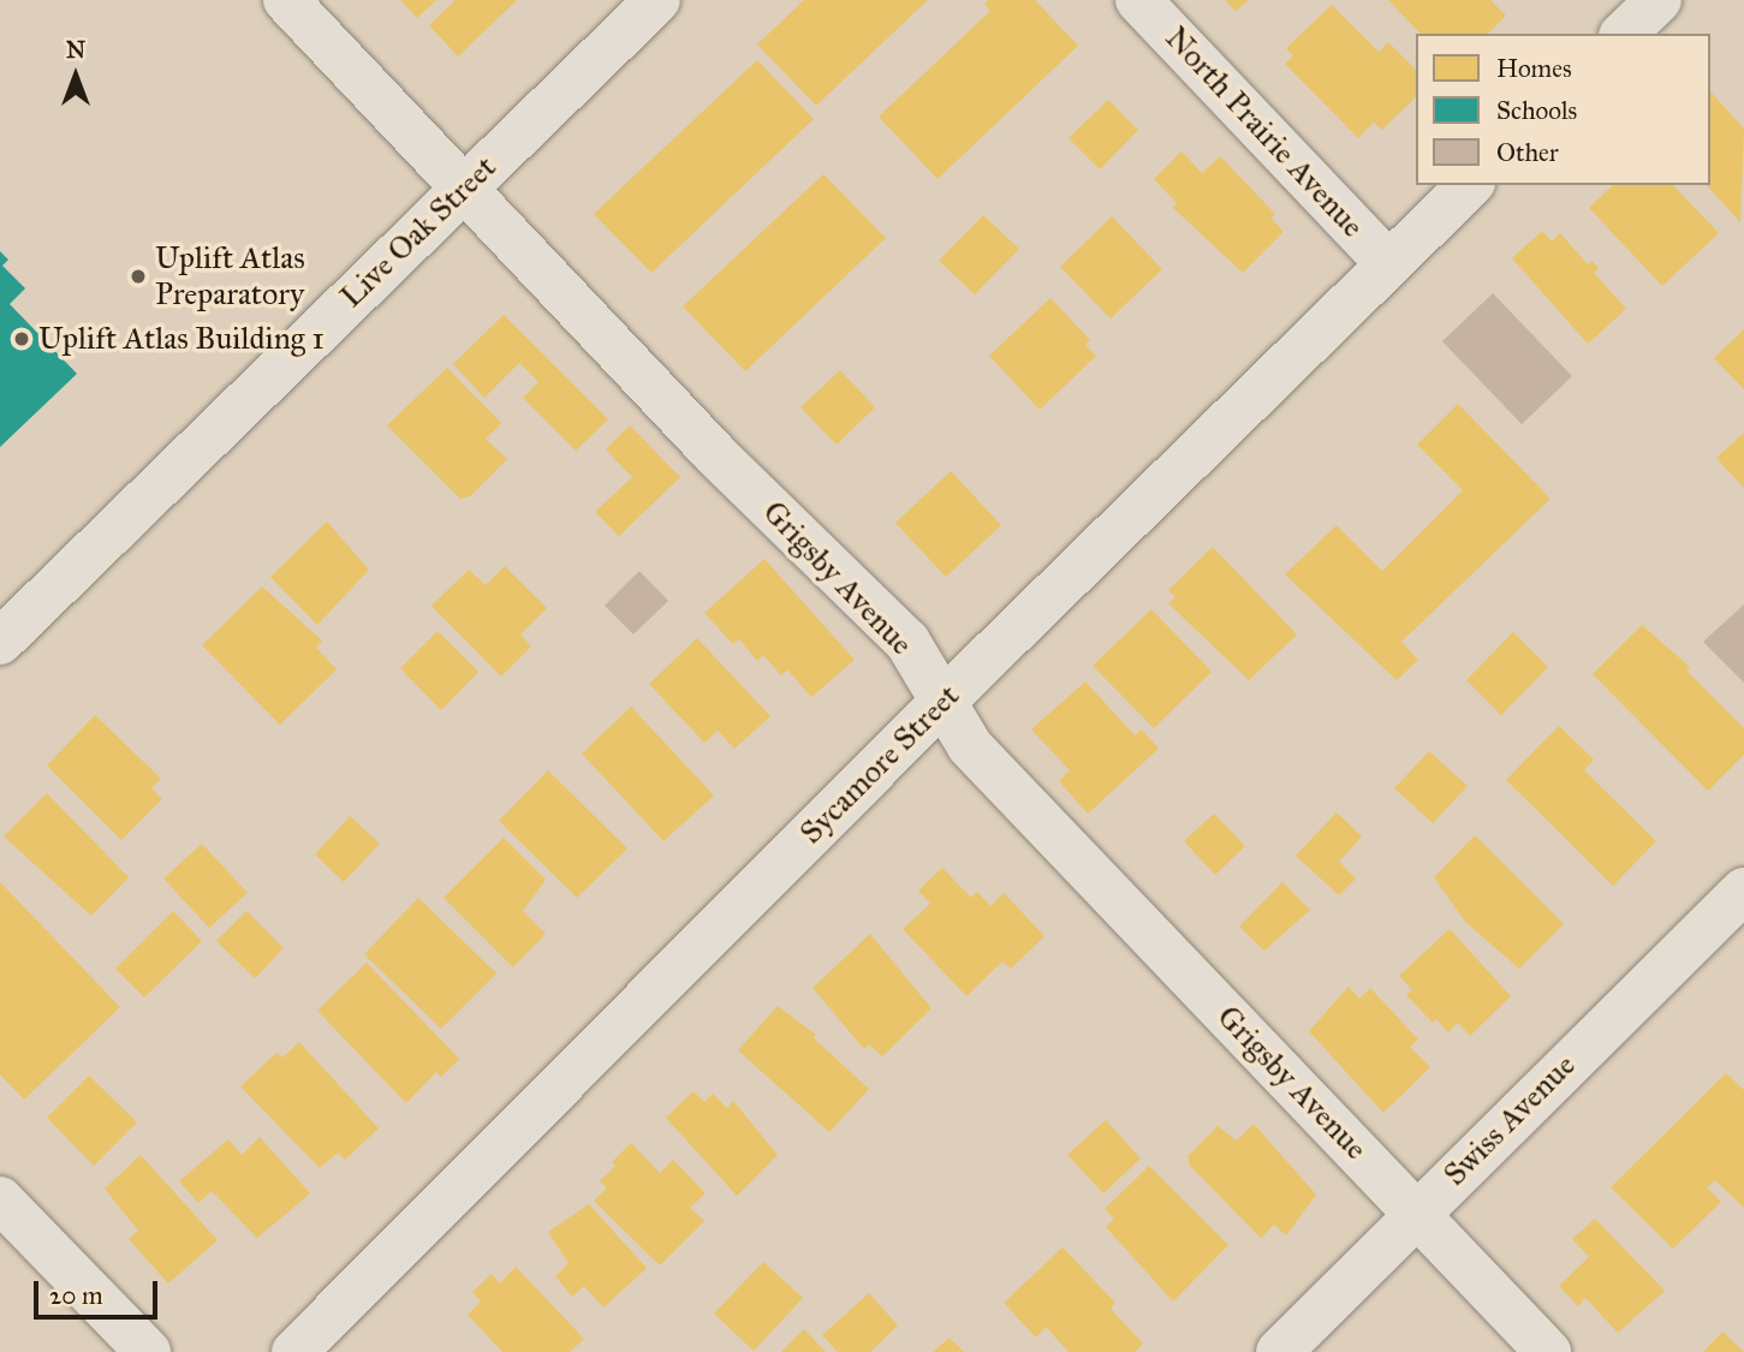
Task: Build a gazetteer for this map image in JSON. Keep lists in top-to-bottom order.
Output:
{
  "streets": {
    "street": [
      "North Prairie Avenue",
      "Live Oak Street",
      "Grigsby Avenue",
      "Sycamore Street",
      "Swiss Avenue"
    ]
  },
  "crossings": [
    ["North Prairie Avenue", "Sycamore Street"],
    ["Live Oak Street", "Grigsby Avenue"],
    ["Grigsby Avenue", "Sycamore Street"],
    ["Grigsby Avenue", "Swiss Avenue"]
  ],
  "places": ["Uplift Atlas Preparatory", "Uplift Atlas Building 1"],
  "legend": ["Homes", "Schools", "Other"],
  "scale_bar": "20 m",
  "north": "top"
}
